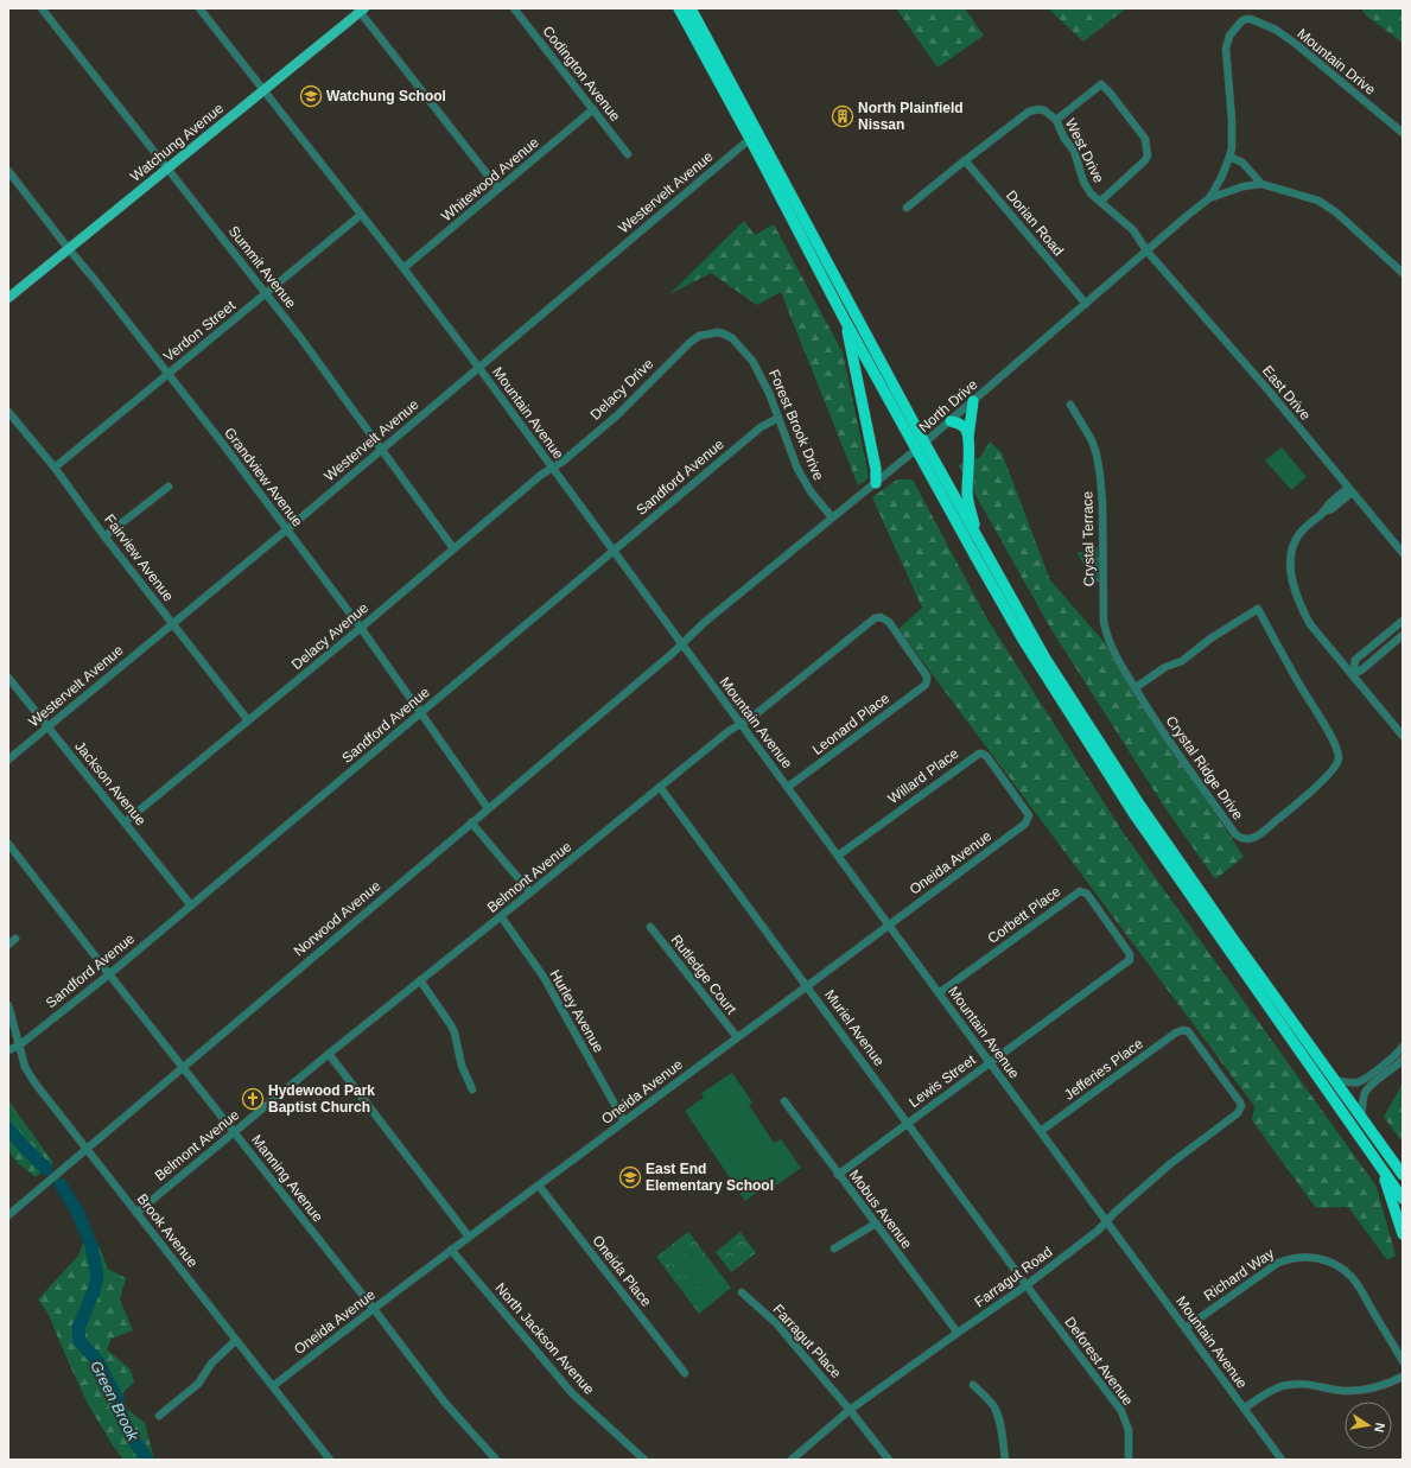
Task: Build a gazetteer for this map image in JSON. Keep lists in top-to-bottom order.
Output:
{
  "streets": {
    "main road": ["Watchung Avenue"],
    "street": [
      "Mountain Drive",
      "Codington Avenue",
      "West Drive",
      "Whitewood Avenue",
      "Westervelt Avenue",
      "Dorian Road",
      "Summit Avenue",
      "Verdon Street",
      "Delacy Drive",
      "East Drive",
      "North Drive",
      "Mountain Avenue",
      "Forest Brook Drive",
      "Grandview Avenue",
      "Sandford Avenue",
      "Crystal Terrace",
      "Fairview Avenue",
      "Delacy Avenue",
      "Leonard Place",
      "Crystal Ridge Drive",
      "Willard Place",
      "Jackson Avenue",
      "Oneida Avenue",
      "Belmont Avenue",
      "Corbett Place",
      "Norwood Avenue",
      "Rutledge Court",
      "Hurley Avenue",
      "Muriel Avenue",
      "Jefferies Place",
      "Lewis Street",
      "Manning Avenue",
      "Mobus Avenue",
      "Brook Avenue",
      "Oneida Place",
      "Richard Way",
      "Farragut Road",
      "North Jackson Avenue",
      "Farragut Place",
      "Deforest Avenue"
    ]
  },
  "crossings": [
    ["Mountain Drive", "North Drive"],
    ["Codington Avenue", "Whitewood Avenue"],
    ["Watchung Avenue", "Summit Avenue"],
    ["Watchung Avenue", "Mountain Avenue"],
    ["Watchung Avenue", "Grandview Avenue"],
    ["West Drive", "Dorian Road"],
    ["West Drive", "East Drive"],
    ["West Drive", "North Drive"],
    ["Whitewood Avenue", "Mountain Avenue"],
    ["Westervelt Avenue", "Summit Avenue"],
    ["Westervelt Avenue", "Mountain Avenue"],
    ["Westervelt Avenue", "Grandview Avenue"],
    ["Westervelt Avenue", "Fairview Avenue"],
    ["Westervelt Avenue", "Jackson Avenue"],
    ["Dorian Road", "North Drive"],
    ["Summit Avenue", "Verdon Street"],
    ["Summit Avenue", "Delacy Avenue"],
    ["Verdon Street", "Mountain Avenue"],
    ["Verdon Street", "Grandview Avenue"],
    ["Verdon Street", "Fairview Avenue"],
    ["Delacy Drive", "Mountain Avenue"],
    ["Delacy Drive", "Forest Brook Drive"],
    ["Delacy Drive", "Delacy Avenue"],
    ["East Drive", "North Drive"],
    ["North Drive", "Mountain Avenue"],
    ["North Drive", "Forest Brook Drive"],
    ["North Drive", "Norwood Avenue"],
    ["Mountain Avenue", "Sandford Avenue"],
    ["Mountain Avenue", "Delacy Avenue"],
    ["Mountain Avenue", "Leonard Place"],
    ["Mountain Avenue", "Willard Place"],
    ["Mountain Avenue", "Oneida Avenue"],
    ["Mountain Avenue", "Belmont Avenue"],
    ["Mountain Avenue", "Corbett Place"],
    ["Mountain Avenue", "Norwood Avenue"],
    ["Mountain Avenue", "Jefferies Place"],
    ["Mountain Avenue", "Lewis Street"],
    ["Mountain Avenue", "Richard Way"],
    ["Mountain Avenue", "Farragut Road"],
    ["Forest Brook Drive", "Sandford Avenue"],
    ["Grandview Avenue", "Sandford Avenue"],
    ["Grandview Avenue", "Delacy Avenue"],
    ["Grandview Avenue", "Norwood Avenue"],
    ["Sandford Avenue", "Jackson Avenue"],
    ["Sandford Avenue", "Manning Avenue"],
    ["Sandford Avenue", "Brook Avenue"],
    ["Crystal Terrace", "Crystal Ridge Drive"],
    ["Fairview Avenue", "Delacy Avenue"],
    ["Delacy Avenue", "Jackson Avenue"],
    ["Leonard Place", "Belmont Avenue"],
    ["Willard Place", "Oneida Avenue"],
    ["Oneida Avenue", "Rutledge Court"],
    ["Oneida Avenue", "Hurley Avenue"],
    ["Oneida Avenue", "Muriel Avenue"],
    ["Oneida Avenue", "Manning Avenue"],
    ["Oneida Avenue", "Brook Avenue"],
    ["Oneida Avenue", "Oneida Place"],
    ["Oneida Avenue", "North Jackson Avenue"],
    ["Belmont Avenue", "Hurley Avenue"],
    ["Belmont Avenue", "Muriel Avenue"],
    ["Belmont Avenue", "Manning Avenue"],
    ["Belmont Avenue", "Brook Avenue"],
    ["Corbett Place", "Lewis Street"],
    ["Norwood Avenue", "Manning Avenue"],
    ["Norwood Avenue", "Brook Avenue"],
    ["Muriel Avenue", "Lewis Street"],
    ["Muriel Avenue", "Farragut Road"],
    ["Muriel Avenue", "Deforest Avenue"],
    ["Jefferies Place", "Farragut Road"],
    ["Lewis Street", "Mobus Avenue"],
    ["Mobus Avenue", "Farragut Road"],
    ["Farragut Road", "Farragut Place"],
    ["Farragut Road", "Deforest Avenue"]
  ],
  "water": ["Green Brook"],
  "places": {
    "school or university": ["Watchung School", "East End Elementary School"],
    "building": ["North Plainfield Nissan"],
    "church": ["Hydewood Park Baptist Church"]
  },
  "north": "right"
}
